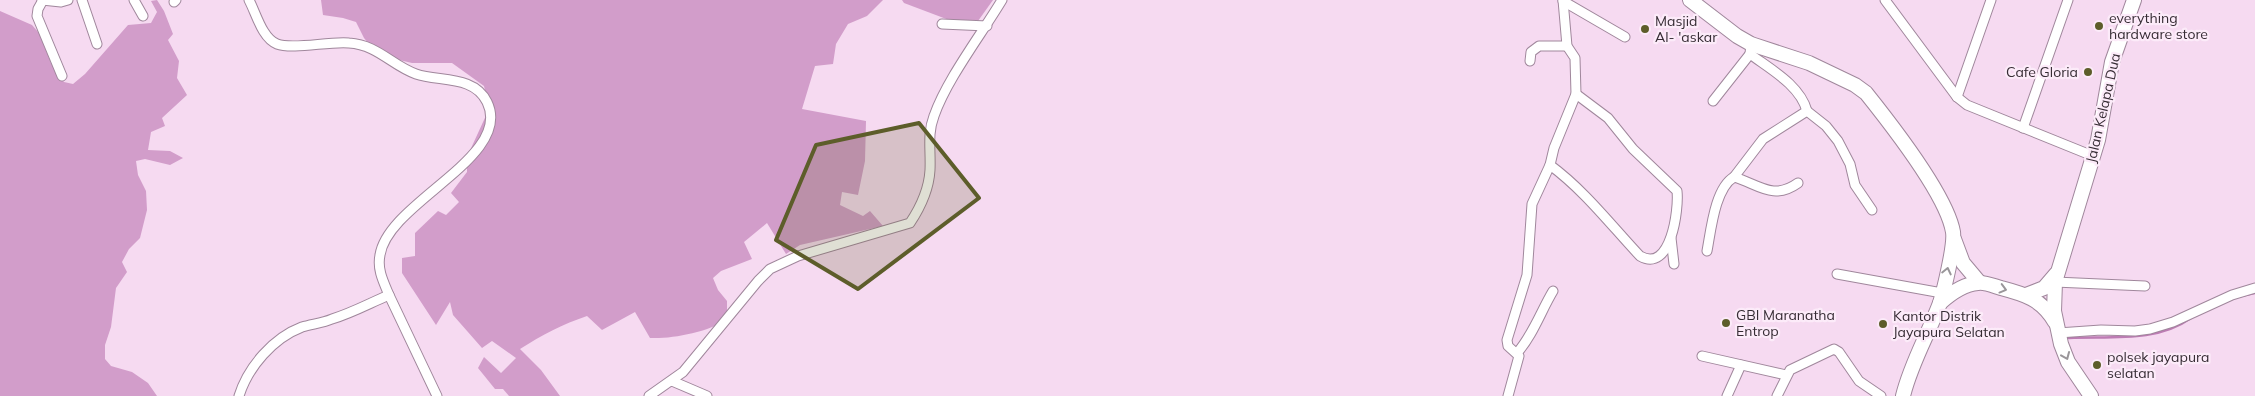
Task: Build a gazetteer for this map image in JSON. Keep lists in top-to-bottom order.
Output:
{
  "streets": {
    "highway": ["Jalan Kelapa Dua"]
  },
  "places": [
    "everything hardware store",
    "Masjid Al- 'askar",
    "Cafe Gloria",
    "GBI Maranatha Entrop",
    "Kantor Distrik Jayapura Selatan",
    "polsek jayapura selatan"
  ]
}
